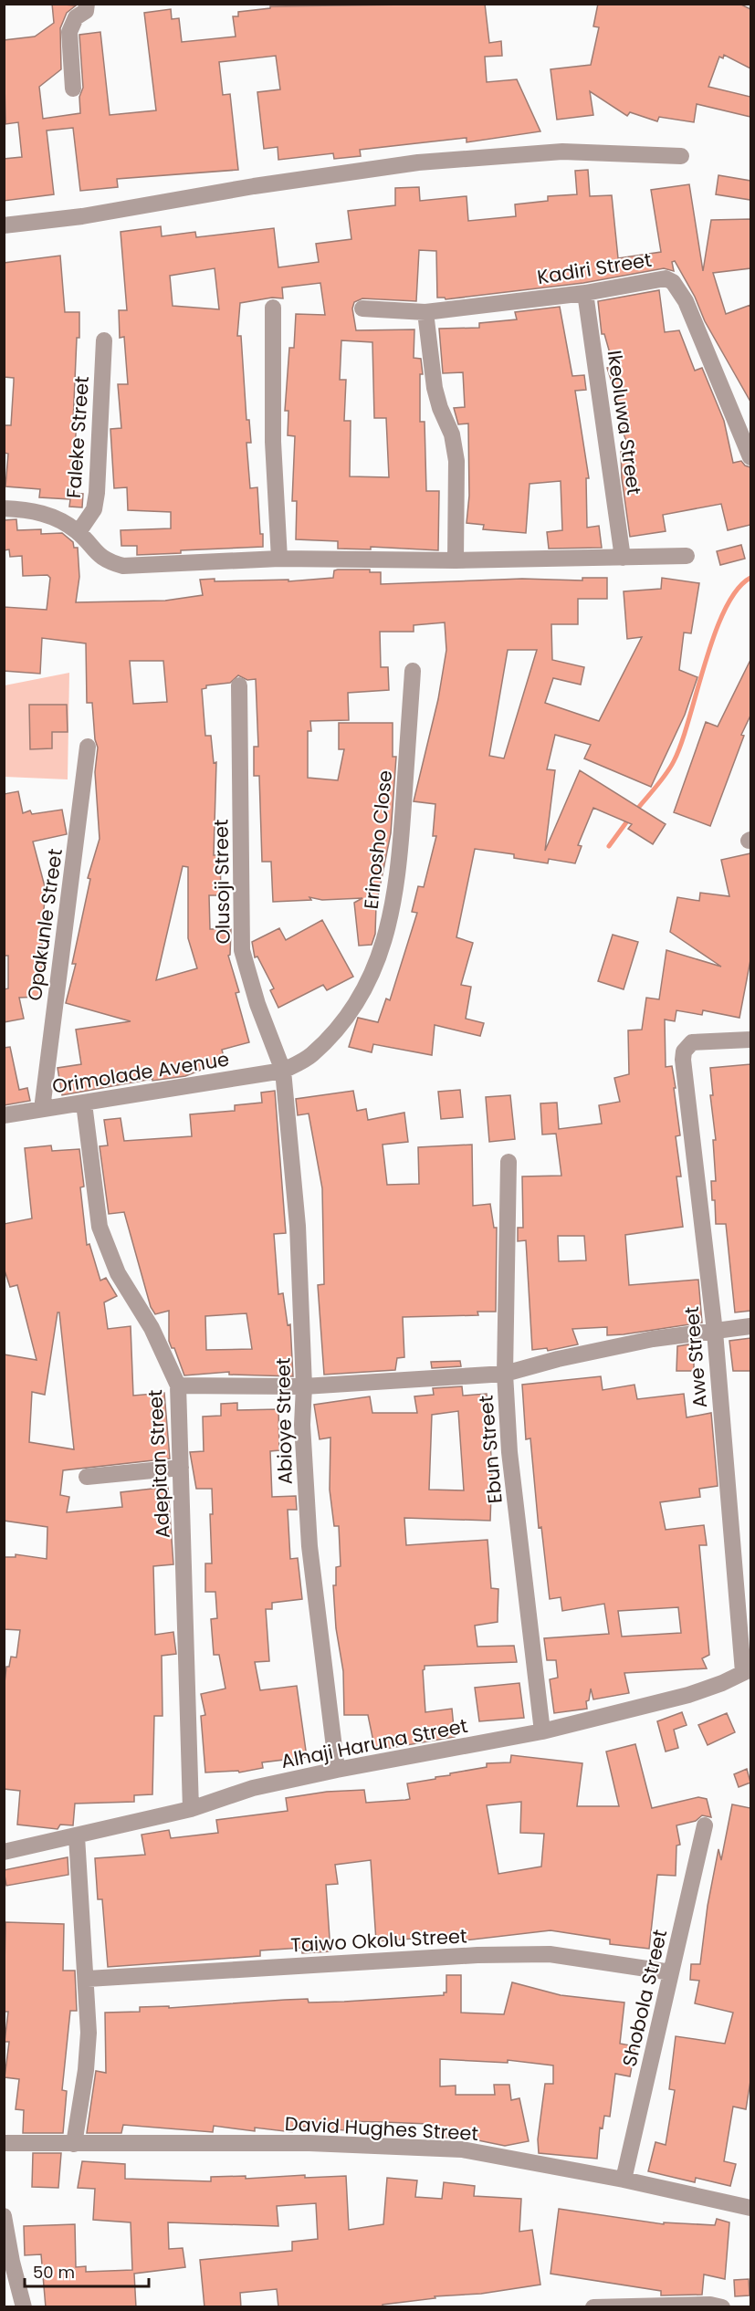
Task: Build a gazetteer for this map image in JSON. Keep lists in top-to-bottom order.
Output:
{
  "streets": {
    "street": [
      "Kadiri Street",
      "Ikeoluwa Street",
      "Faleke Street",
      "Erinosho Close",
      "Olusoji Street",
      "Opakunle Street",
      "Orimolade Avenue",
      "Awe Street",
      "Abioye Street",
      "Ebun Street",
      "Adepitan Street",
      "Alhaji Haruna Street",
      "Taiwo Okolu Street",
      "Shobola Street",
      "David Hughes Street"
    ]
  },
  "crossings": [
    ["Kadiri Street", "Ikeoluwa Street"],
    ["Erinosho Close", "Olusoji Street"],
    ["Erinosho Close", "Orimolade Avenue"],
    ["Erinosho Close", "Abioye Street"],
    ["Olusoji Street", "Orimolade Avenue"],
    ["Olusoji Street", "Abioye Street"],
    ["Opakunle Street", "Orimolade Avenue"],
    ["Orimolade Avenue", "Abioye Street"],
    ["Orimolade Avenue", "Adepitan Street"],
    ["Awe Street", "Alhaji Haruna Street"],
    ["Abioye Street", "Alhaji Haruna Street"],
    ["Ebun Street", "Alhaji Haruna Street"],
    ["Adepitan Street", "Alhaji Haruna Street"],
    ["Taiwo Okolu Street", "Shobola Street"],
    ["Shobola Street", "David Hughes Street"]
  ],
  "scale_bar": "50 m"
}
